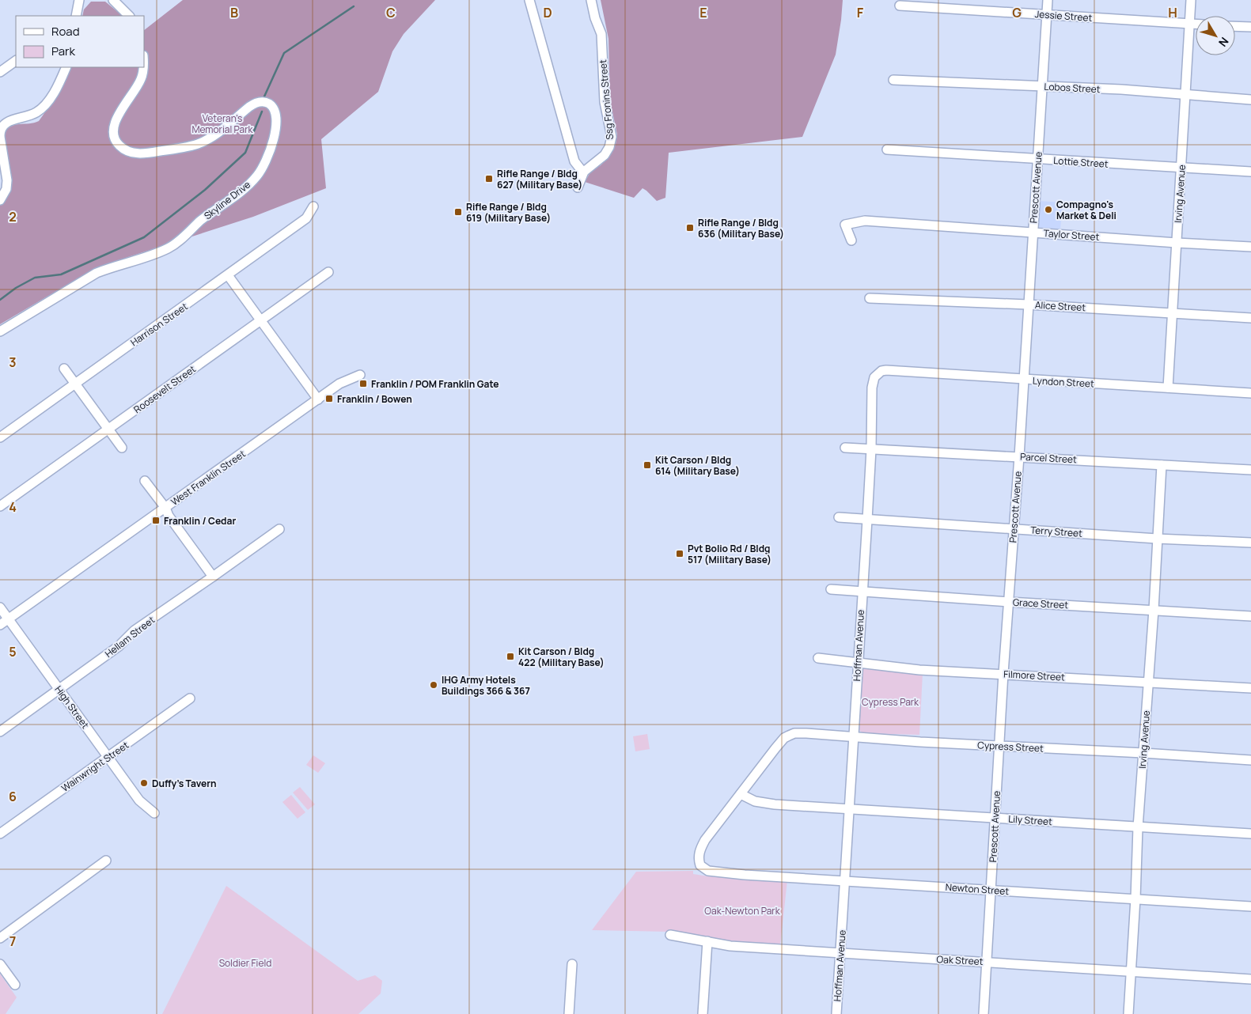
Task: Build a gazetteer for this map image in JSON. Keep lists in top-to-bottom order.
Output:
{
  "streets": {
    "street": [
      "Jessie Street",
      "Lobos Street",
      "Ssg Fronins Street",
      "Lottie Street",
      "Prescott Avenue",
      "Irving Avenue",
      "Skyline Drive",
      "Taylor Street",
      "Alice Street",
      "Harrison Street",
      "Lyndon Street",
      "Roosevelt Street",
      "Parcel Street",
      "West Franklin Street",
      "Terry Street",
      "Grace Street",
      "Hellam Street",
      "Hoffman Avenue",
      "Filmore Street",
      "High Street",
      "Cypress Street",
      "Wainwright Street",
      "Lily Street",
      "Newton Street",
      "Oak Street"
    ]
  },
  "crossings": [
    ["Jessie Street", "Prescott Avenue"],
    ["Jessie Street", "Irving Avenue"],
    ["Lobos Street", "Prescott Avenue"],
    ["Lobos Street", "Irving Avenue"],
    ["Lottie Street", "Prescott Avenue"],
    ["Lottie Street", "Irving Avenue"],
    ["Prescott Avenue", "Taylor Street"],
    ["Prescott Avenue", "Alice Street"],
    ["Prescott Avenue", "Lyndon Street"],
    ["Prescott Avenue", "Parcel Street"],
    ["Prescott Avenue", "Terry Street"],
    ["Prescott Avenue", "Grace Street"],
    ["Prescott Avenue", "Filmore Street"],
    ["Prescott Avenue", "Cypress Street"],
    ["Prescott Avenue", "Lily Street"],
    ["Prescott Avenue", "Newton Street"],
    ["Prescott Avenue", "Oak Street"],
    ["Irving Avenue", "Taylor Street"],
    ["Irving Avenue", "Alice Street"],
    ["Irving Avenue", "Lyndon Street"],
    ["Irving Avenue", "Parcel Street"],
    ["Irving Avenue", "Terry Street"],
    ["Irving Avenue", "Grace Street"],
    ["Irving Avenue", "Filmore Street"],
    ["Irving Avenue", "Cypress Street"],
    ["Irving Avenue", "Lily Street"],
    ["Irving Avenue", "Newton Street"],
    ["Irving Avenue", "Oak Street"],
    ["Lyndon Street", "Hoffman Avenue"],
    ["Parcel Street", "Hoffman Avenue"],
    ["West Franklin Street", "High Street"],
    ["Terry Street", "Hoffman Avenue"],
    ["Grace Street", "Hoffman Avenue"],
    ["Hellam Street", "High Street"],
    ["Hoffman Avenue", "Filmore Street"],
    ["Hoffman Avenue", "Cypress Street"],
    ["Hoffman Avenue", "Lily Street"],
    ["Hoffman Avenue", "Newton Street"],
    ["Hoffman Avenue", "Oak Street"],
    ["High Street", "Wainwright Street"],
    ["Cypress Street", "Lily Street"],
    ["Cypress Street", "Newton Street"]
  ],
  "parks": [
    "Veteran's Memorial Park",
    "Cypress Park",
    "Oak-Newton Park",
    "Soldier Field"
  ],
  "places": {
    "transit": [
      "Rifle Range / Bldg 627 (Military Base)",
      "Rifle Range / Bldg 619 (Military Base)",
      "Rifle Range / Bldg 636 (Military Base)",
      "Franklin / POM Franklin Gate",
      "Franklin / Bowen",
      "Kit Carson / Bldg 614 (Military Base)",
      "Franklin / Cedar",
      "Pvt Bolio Rd / Bldg 517 (Military Base)",
      "Kit Carson / Bldg 422 (Military Base)"
    ],
    "other": ["Compagno's Market & Deli", "IHG Army Hotels Buildings 366 & 367", "Duffy's Tavern"]
  },
  "legend": ["Road", "Park"],
  "north": "bottom right",
  "grid": {
    "columns": [
      "B",
      "C",
      "D",
      "E",
      "F",
      "G",
      "H"
    ],
    "rows": [
      "2",
      "3",
      "4",
      "5",
      "6",
      "7"
    ]
  }
}
